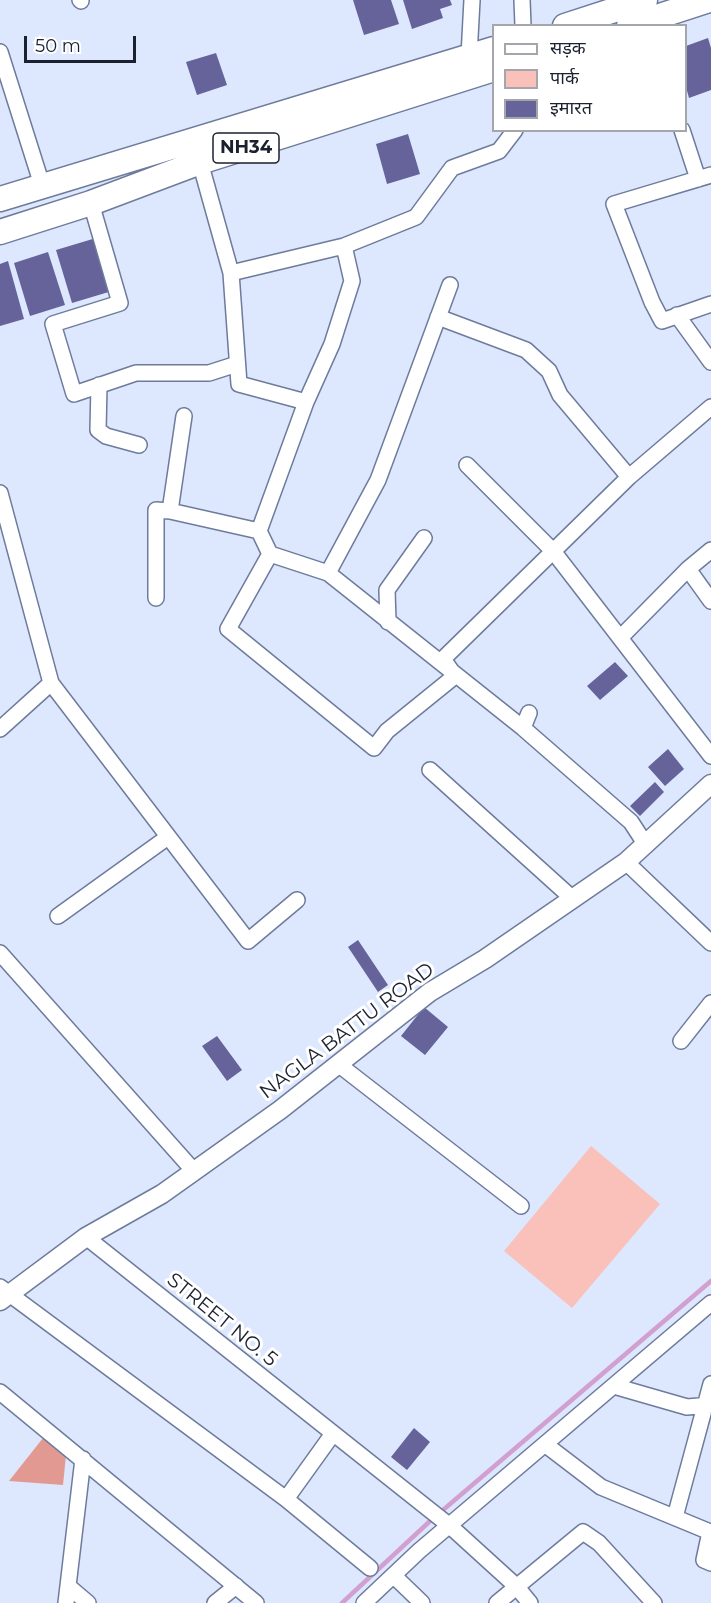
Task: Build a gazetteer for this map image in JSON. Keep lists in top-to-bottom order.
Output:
{
  "streets": {
    "highway": ["NH34"],
    "street": ["NAGLA BATTU ROAD", "STREET NO. 5"]
  },
  "crossings": [
    ["NAGLA BATTU ROAD", "STREET NO. 5"]
  ],
  "legend": ["सड़क", "पार्क", "इमारत"],
  "scale_bar": "50 m"
}
